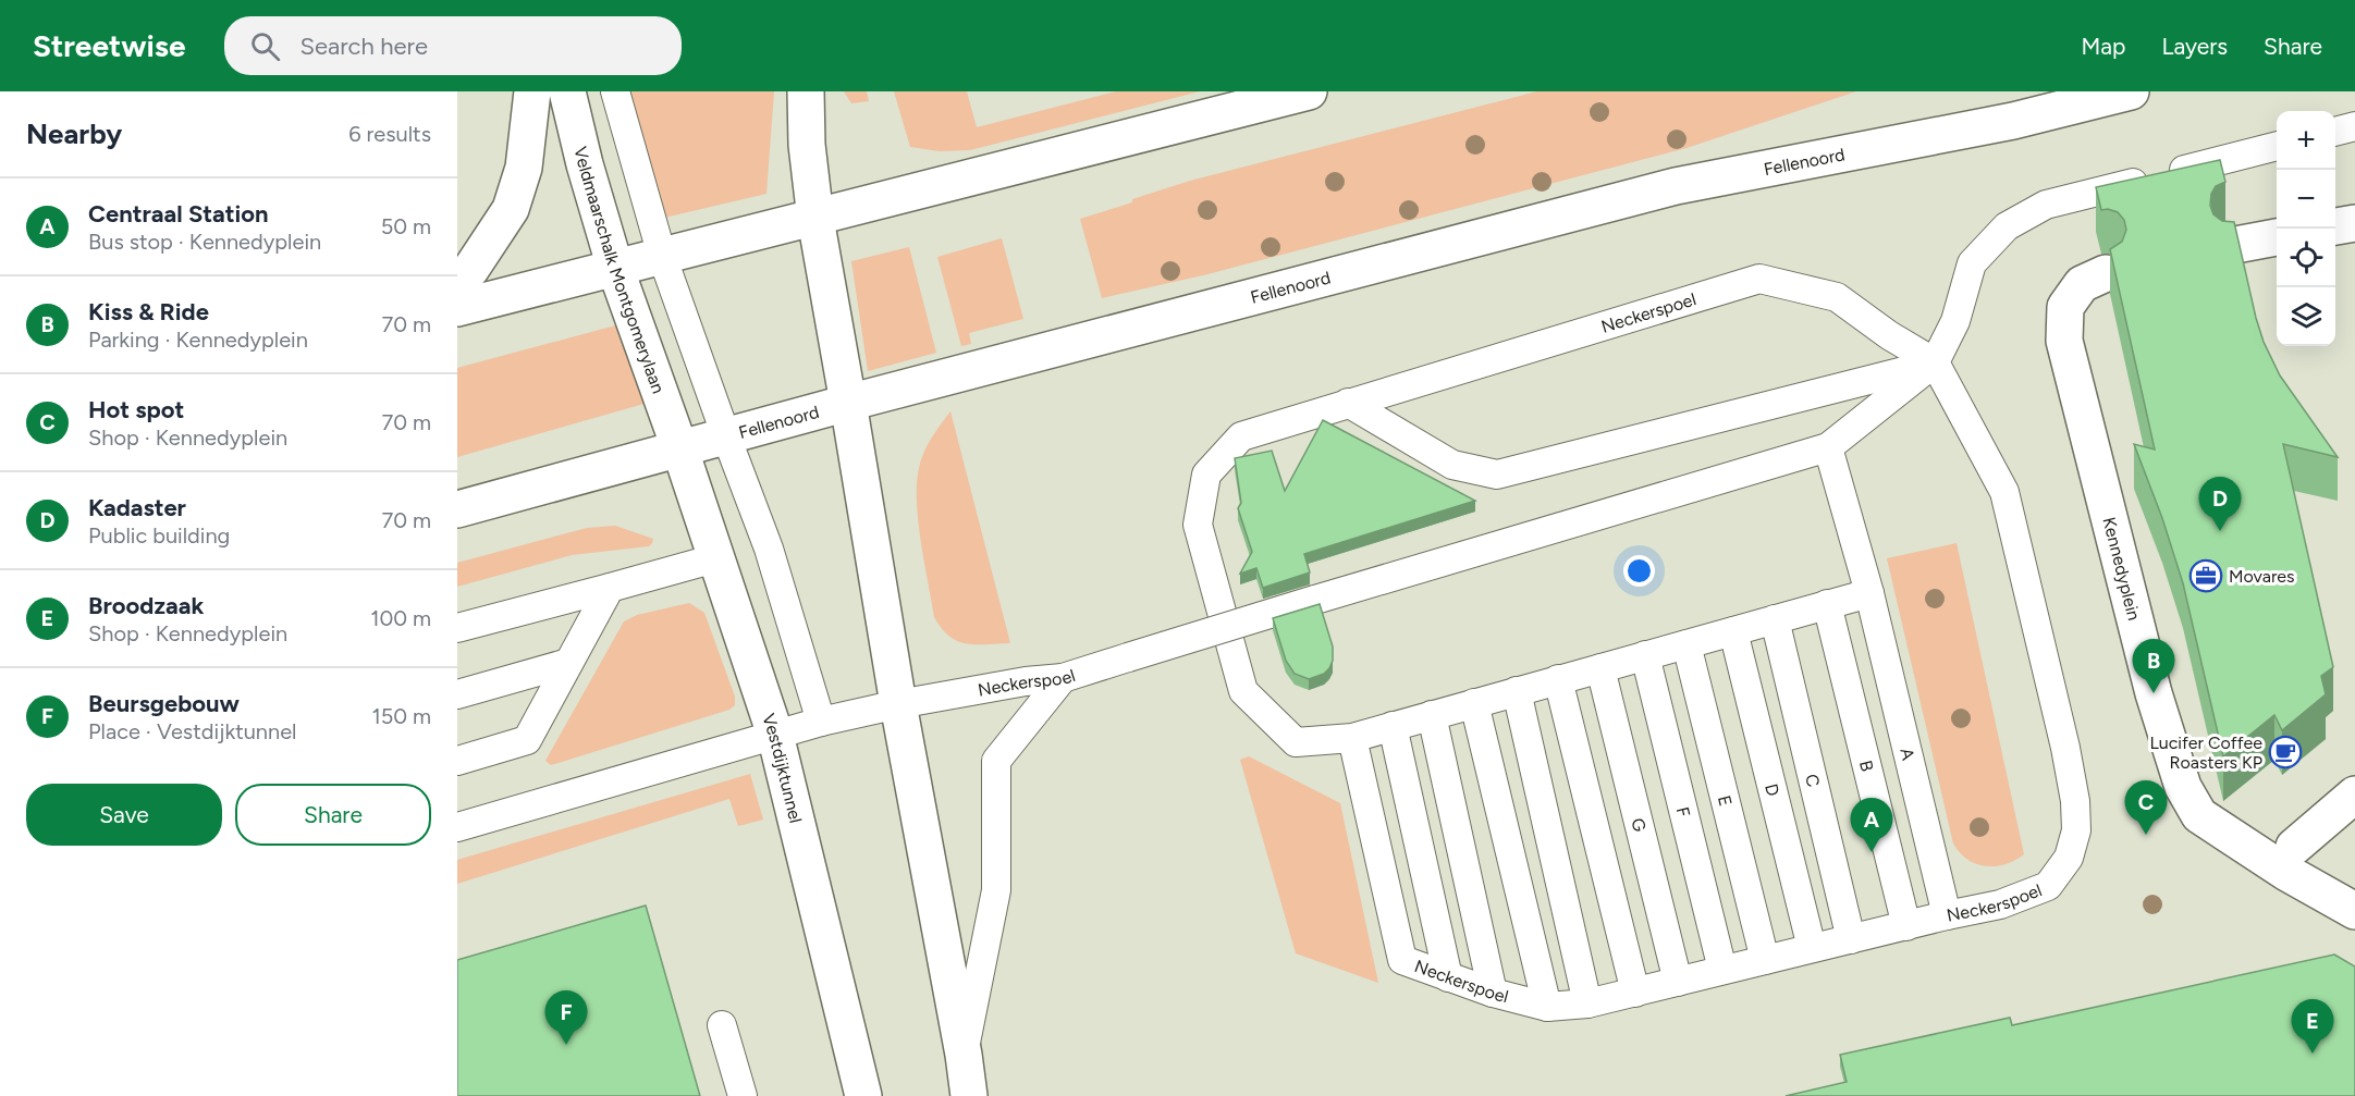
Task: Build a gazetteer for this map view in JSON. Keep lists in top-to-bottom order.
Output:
{
  "streets": {
    "main road": [
      "Fellenoord",
      "Veldmaarschalk Montgomerylaan",
      "Kennedyplein",
      "Vestdijktunnel"
    ],
    "lane": [
      "Neckerspoel",
      "A",
      "B",
      "C",
      "D",
      "E",
      "F",
      "G"
    ]
  },
  "crossings": [
    ["Fellenoord", "Veldmaarschalk Montgomerylaan"],
    ["Fellenoord", "Vestdijktunnel"],
    ["Veldmaarschalk Montgomerylaan", "Vestdijktunnel"],
    ["Neckerspoel", "A"],
    ["Neckerspoel", "B"],
    ["Neckerspoel", "Vestdijktunnel"],
    ["Neckerspoel", "C"],
    ["Neckerspoel", "D"],
    ["Neckerspoel", "E"],
    ["Neckerspoel", "F"],
    ["Neckerspoel", "G"]
  ],
  "places": {
    "office": ["Movares"],
    "cafe": ["Lucifer Coffee Roasters KP"]
  },
  "page": {
    "header": "Streetwise",
    "search": "Search here",
    "nav": ["Map", "Layers", "Share"],
    "heading": ["Nearby", "6 results"],
    "map_buttons": ["+", "−"],
    "list": [
      {
        "mark": "A",
        "name": "Centraal Station",
        "note": "Bus stop · Kennedyplein",
        "value": "50 m"
      },
      {
        "mark": "B",
        "name": "Kiss & Ride",
        "note": "Parking · Kennedyplein",
        "value": "70 m"
      },
      {
        "mark": "C",
        "name": "Hot spot",
        "note": "Shop · Kennedyplein",
        "value": "70 m"
      },
      {
        "mark": "D",
        "name": "Kadaster",
        "note": "Public building",
        "value": "70 m"
      },
      {
        "mark": "E",
        "name": "Broodzaak",
        "note": "Shop · Kennedyplein",
        "value": "100 m"
      },
      {
        "mark": "F",
        "name": "Beursgebouw",
        "note": "Place · Vestdijktunnel",
        "value": "150 m"
      }
    ],
    "pins": [
      "D",
      "B",
      "C",
      "A",
      "F",
      "E"
    ],
    "buttons": ["Save", "Share"]
  }
}
